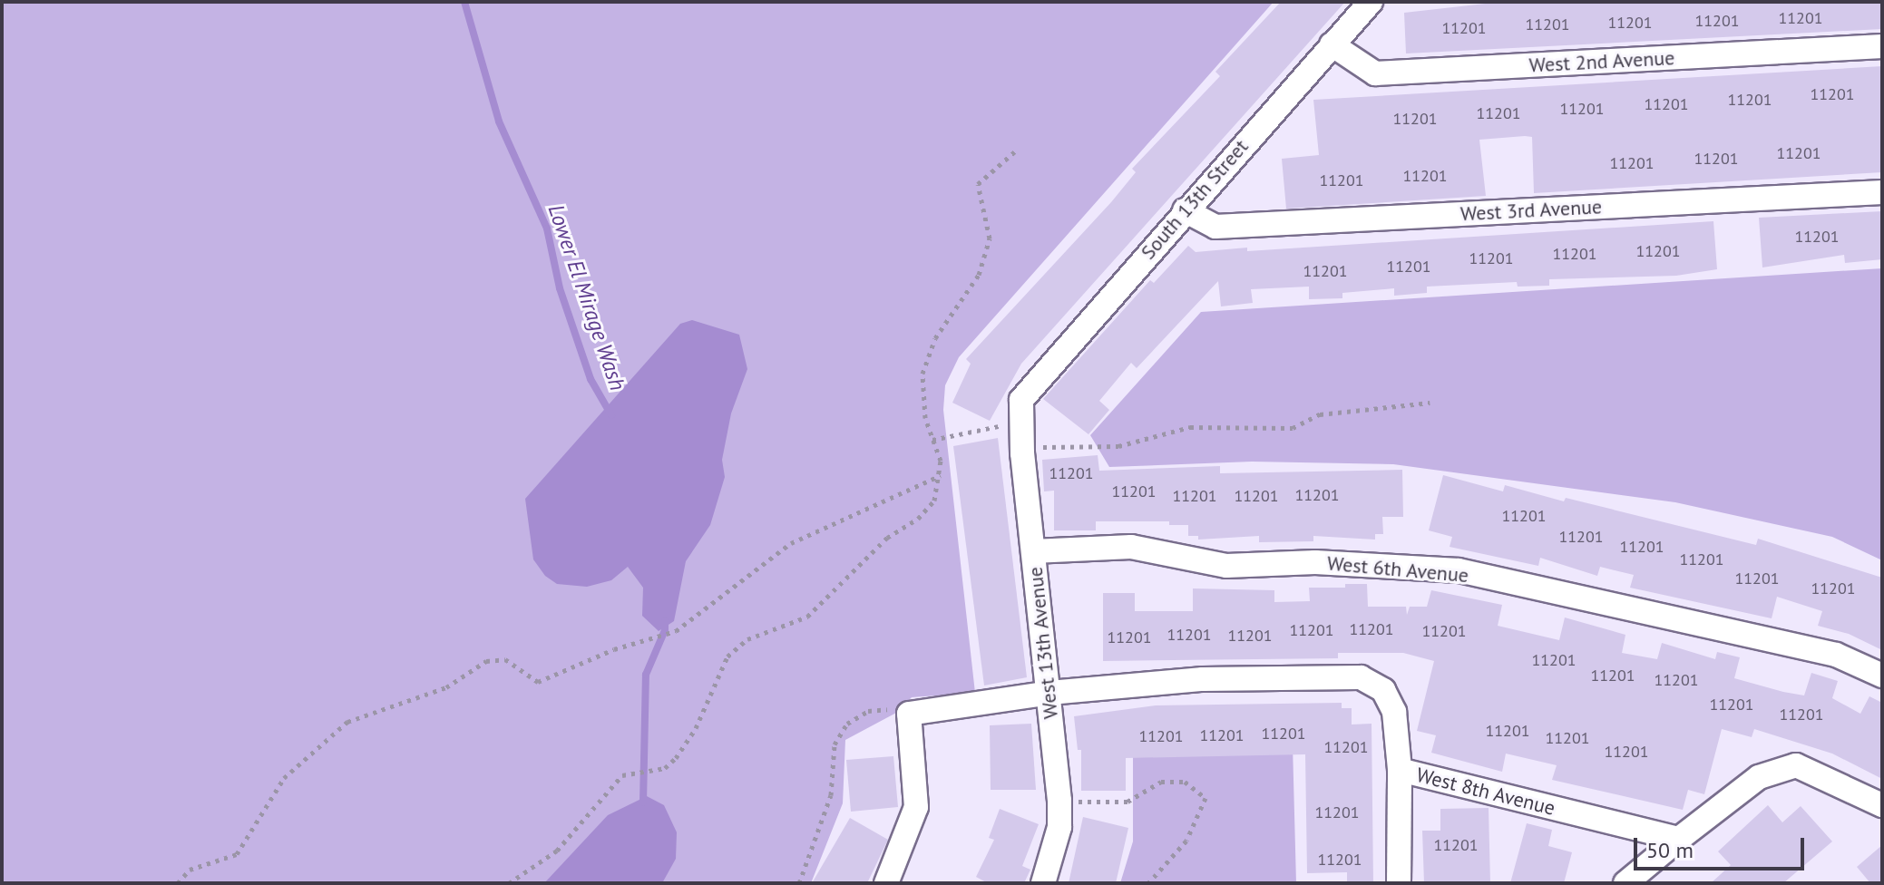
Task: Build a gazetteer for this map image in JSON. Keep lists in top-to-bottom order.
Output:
{
  "streets": {
    "street": [
      "West 2nd Avenue",
      "South 13th Street",
      "West 3rd Avenue",
      "West 6th Avenue",
      "West 13th Avenue",
      "West 8th Avenue"
    ]
  },
  "crossings": [
    ["West 2nd Avenue", "South 13th Street"],
    ["South 13th Street", "West 3rd Avenue"],
    ["South 13th Street", "West 13th Avenue"],
    ["West 6th Avenue", "West 13th Avenue"],
    ["West 13th Avenue", "West 8th Avenue"]
  ],
  "water": ["Lower El Mirage Wash"],
  "house_numbers": [
    "11201",
    "11201",
    "11201",
    "11201",
    "11201",
    "11201",
    "11201",
    "11201",
    "11201",
    "11201",
    "11201",
    "11201",
    "11201",
    "11201",
    "11201",
    "11201",
    "11201",
    "11201",
    "11201",
    "11201",
    "11201",
    "11201",
    "11201",
    "11201",
    "11201",
    "11201",
    "11201",
    "11201",
    "11201",
    "11201",
    "11201",
    "11201",
    "11201",
    "11201",
    "11201",
    "11201",
    "11201",
    "11201",
    "11201",
    "11201",
    "11201",
    "11201",
    "11201",
    "11201",
    "11201",
    "11201",
    "11201",
    "11201",
    "11201",
    "11201",
    "11201",
    "11201",
    "11201",
    "11201"
  ],
  "scale_bar": "50 m"
}
